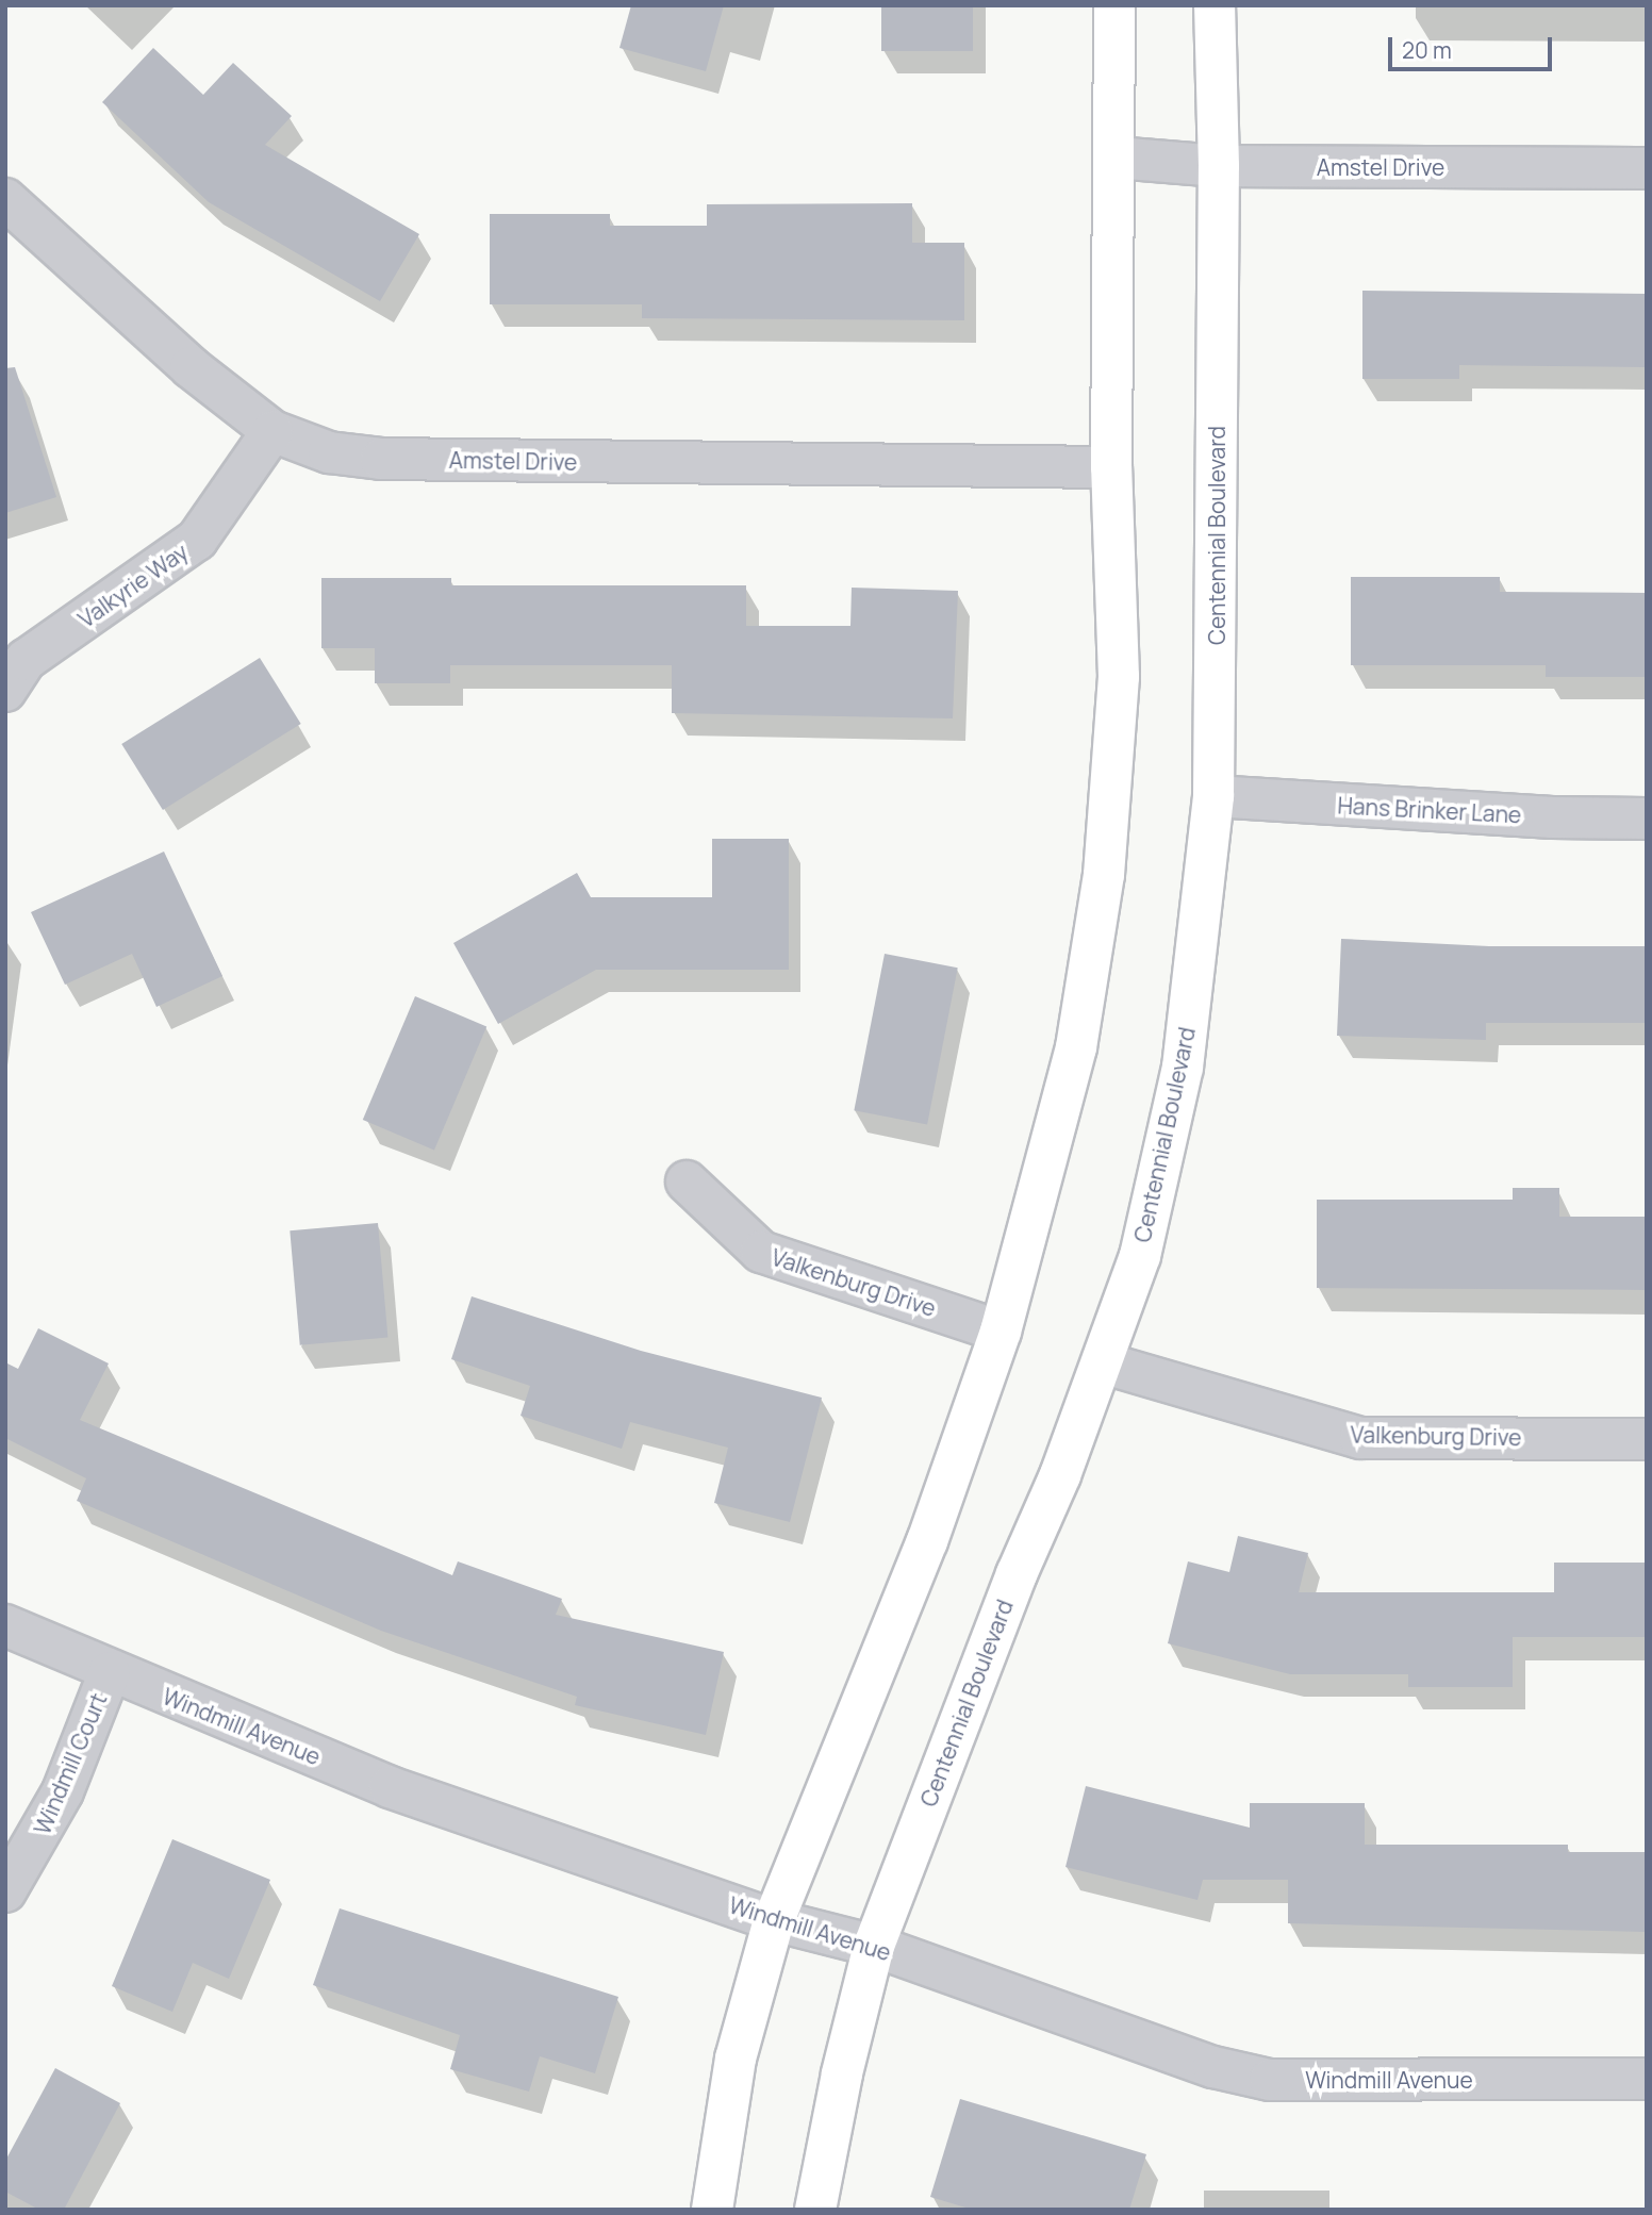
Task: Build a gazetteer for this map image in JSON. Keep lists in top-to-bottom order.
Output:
{
  "streets": {
    "main road": ["Centennial Boulevard"],
    "street": [
      "Amstel Drive",
      "Valkyrie Way",
      "Hans Brinker Lane",
      "Valkenburg Drive",
      "Windmill Avenue",
      "Windmill Court"
    ]
  },
  "crossings": [
    ["Amstel Drive", "Centennial Boulevard"],
    ["Amstel Drive", "Valkyrie Way"],
    ["Centennial Boulevard", "Hans Brinker Lane"],
    ["Centennial Boulevard", "Valkenburg Drive"],
    ["Centennial Boulevard", "Windmill Avenue"],
    ["Windmill Avenue", "Windmill Court"]
  ],
  "scale_bar": "20 m"
}
